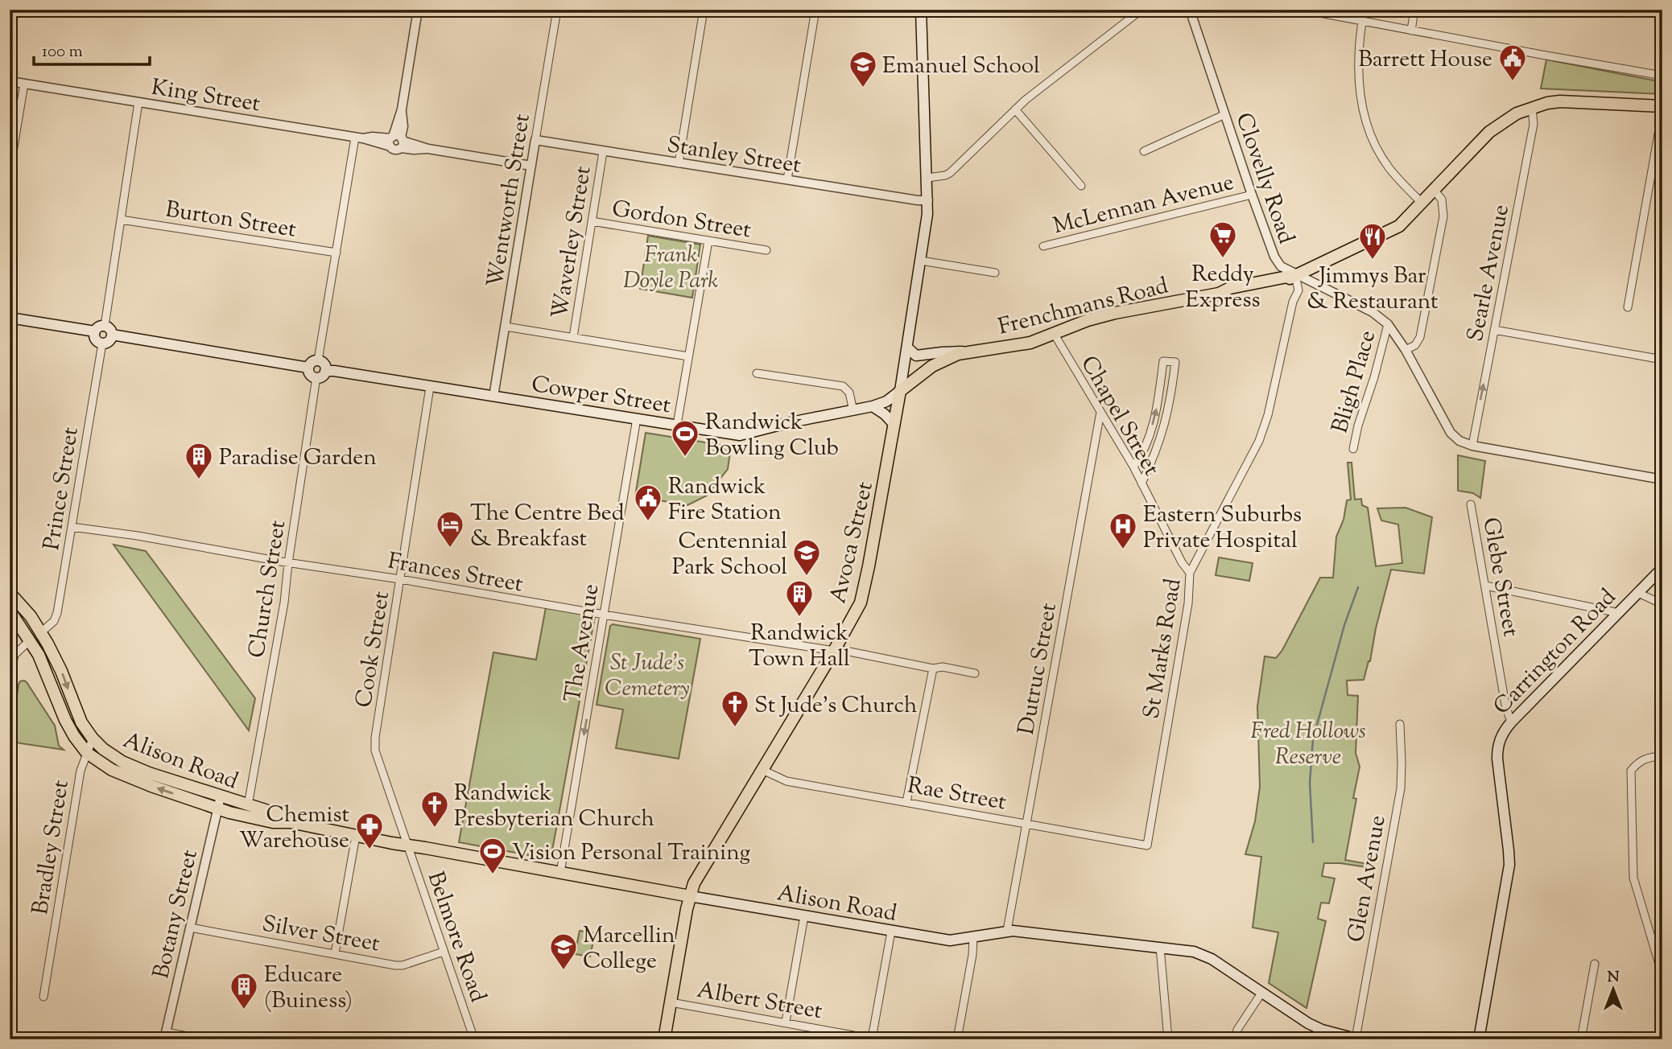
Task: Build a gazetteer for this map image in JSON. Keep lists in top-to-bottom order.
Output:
{
  "streets": {
    "main road": [
      "Frenchmans Road",
      "Cowper Street",
      "Avoca Street",
      "Carrington Road",
      "Alison Road"
    ],
    "street": [
      "King Street",
      "Stanley Street",
      "Clovelly Road",
      "Wentworth Street",
      "McLennan Avenue",
      "Burton Street",
      "Gordon Street",
      "Waverley Street",
      "Searle Avenue",
      "Bligh Place",
      "Chapel Street",
      "Prince Street",
      "Frances Street",
      "Glebe Street",
      "Church Street",
      "The Avenue",
      "St Marks Road",
      "Cook Street",
      "Dutruc Street",
      "Rae Street",
      "Bradley Street",
      "Glen Avenue",
      "Botany Street",
      "Silver Street",
      "Belmore Road",
      "Albert Street"
    ]
  },
  "crossings": [
    ["King Street", "Wentworth Street"],
    ["Stanley Street", "Wentworth Street"],
    ["Stanley Street", "Waverley Street"],
    ["Stanley Street", "Avoca Street"],
    ["Clovelly Road", "McLennan Avenue"],
    ["Clovelly Road", "Searle Avenue"],
    ["Clovelly Road", "Frenchmans Road"],
    ["Clovelly Road", "Bligh Place"],
    ["Clovelly Road", "St Marks Road"],
    ["Wentworth Street", "Cowper Street"],
    ["Gordon Street", "Waverley Street"],
    ["Searle Avenue", "Frenchmans Road"],
    ["Frenchmans Road", "Cowper Street"],
    ["Frenchmans Road", "Chapel Street"],
    ["Frenchmans Road", "Avoca Street"],
    ["Frenchmans Road", "St Marks Road"],
    ["Cowper Street", "Avoca Street"],
    ["Cowper Street", "Church Street"],
    ["Cowper Street", "The Avenue"],
    ["Cowper Street", "Cook Street"],
    ["Chapel Street", "St Marks Road"],
    ["Chapel Street", "Dutruc Street"],
    ["Prince Street", "Frances Street"],
    ["Prince Street", "Alison Road"],
    ["Avoca Street", "Frances Street"],
    ["Avoca Street", "Alison Road"],
    ["Avoca Street", "Rae Street"],
    ["Avoca Street", "Albert Street"],
    ["Frances Street", "Church Street"],
    ["Frances Street", "The Avenue"],
    ["Frances Street", "Cook Street"],
    ["Glebe Street", "Carrington Road"],
    ["Church Street", "Alison Road"],
    ["The Avenue", "Alison Road"],
    ["St Marks Road", "Rae Street"],
    ["Cook Street", "Alison Road"],
    ["Cook Street", "Belmore Road"],
    ["Dutruc Street", "Alison Road"],
    ["Dutruc Street", "Rae Street"],
    ["Alison Road", "Bradley Street"],
    ["Alison Road", "Glen Avenue"],
    ["Alison Road", "Botany Street"],
    ["Alison Road", "Belmore Road"],
    ["Botany Street", "Silver Street"],
    ["Silver Street", "Belmore Road"]
  ],
  "one_way": ["The Avenue"],
  "parks": ["Frank Doyle Park", "St Jude's Cemetery", "Fred Hollows Reserve"],
  "places": {
    "public building": ["Barrett House", "Randwick Fire Station"],
    "school or university": ["Emanuel School", "Centennial Park School", "Marcellin College"],
    "supermarket": ["Reddy Express"],
    "restaurant": ["Jimmys Bar & Restaurant"],
    "sports": ["Randwick Bowling Club", "Vision Personal Training"],
    "building": ["Paradise Garden", "Randwick Town Hall", "Educare (Buiness)"],
    "hotel": ["The Centre Bed & Breakfast"],
    "hospital": ["Eastern Suburbs Private Hospital"],
    "church": ["St Jude's Church", "Randwick Presbyterian Church"],
    "pharmacy": ["Chemist Warehouse"]
  },
  "scale_bar": "100 m",
  "north": "top"
}
